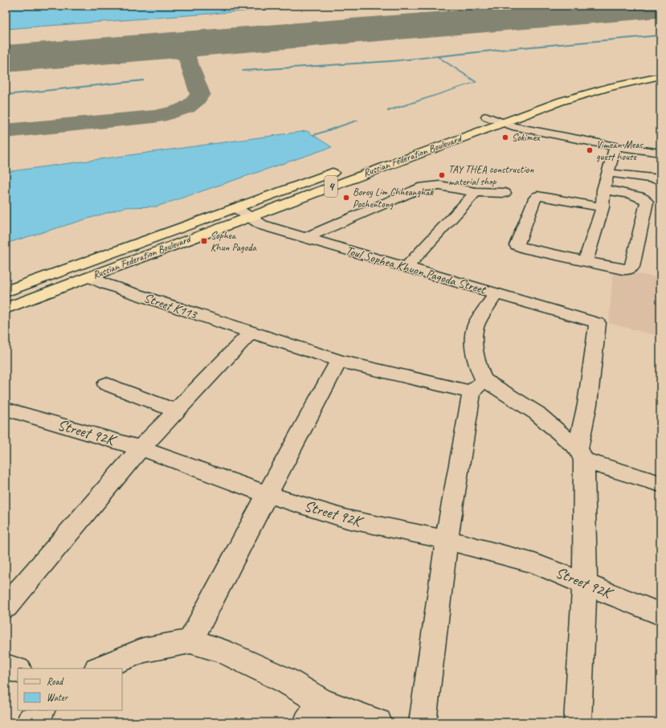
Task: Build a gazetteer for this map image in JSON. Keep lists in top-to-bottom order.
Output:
{
  "streets": {
    "highway": ["Russian Federation Boulevard", "4"],
    "street": ["Toul Sophea Khuon Pagoda Street", "Street K113", "Street 92K"]
  },
  "crossings": [
    ["Russian Federation Boulevard", "Toul Sophea Khuon Pagoda Street"],
    ["Russian Federation Boulevard", "Street K113"],
    ["Toul Sophea Khuon Pagoda Street", "Street K113"]
  ],
  "places": {
    "other": [
      "Sokimex",
      "Vimean Meas guest house",
      "TAY THEA construction material shop",
      "Borey Lim Chheanghak Pochentong"
    ],
    "transit": ["Sophea Khun Pagoda"]
  },
  "legend": ["Road", "Water"]
}
